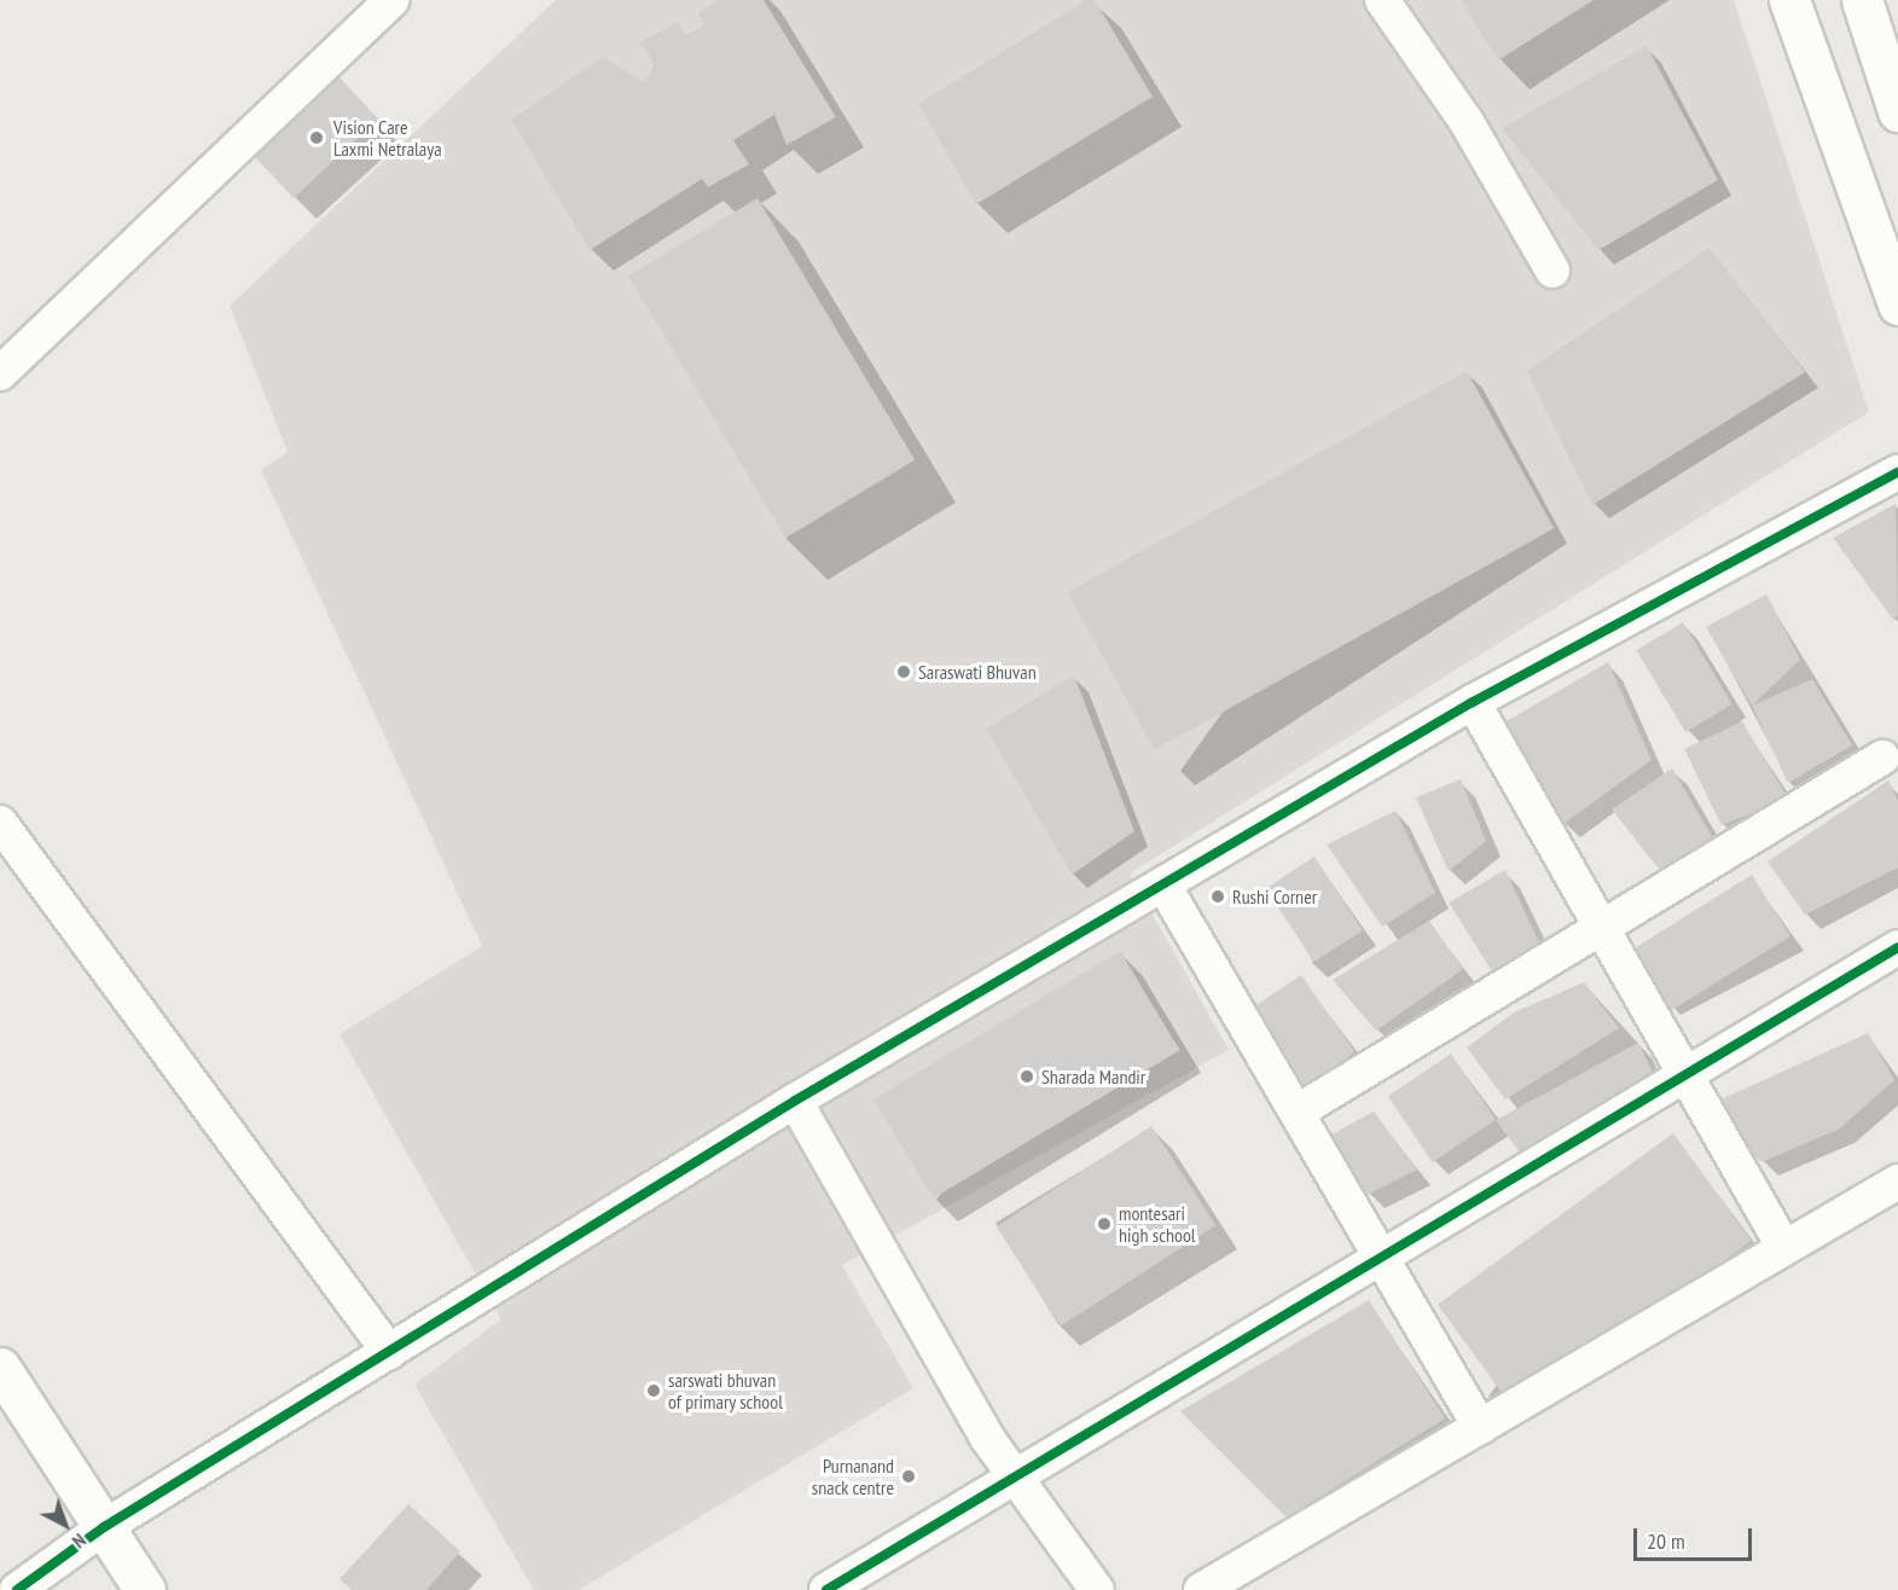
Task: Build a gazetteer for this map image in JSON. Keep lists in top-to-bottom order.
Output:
{
  "places": [
    "Vision Care Laxmi Netralaya",
    "Saraswati Bhuvan",
    "Rushi Corner",
    "Sharada Mandir",
    "montesari high school",
    "sarswati bhuvan of primary school",
    "Purnanand snack centre"
  ],
  "scale_bar": "20 m",
  "north": "bottom right"
}
